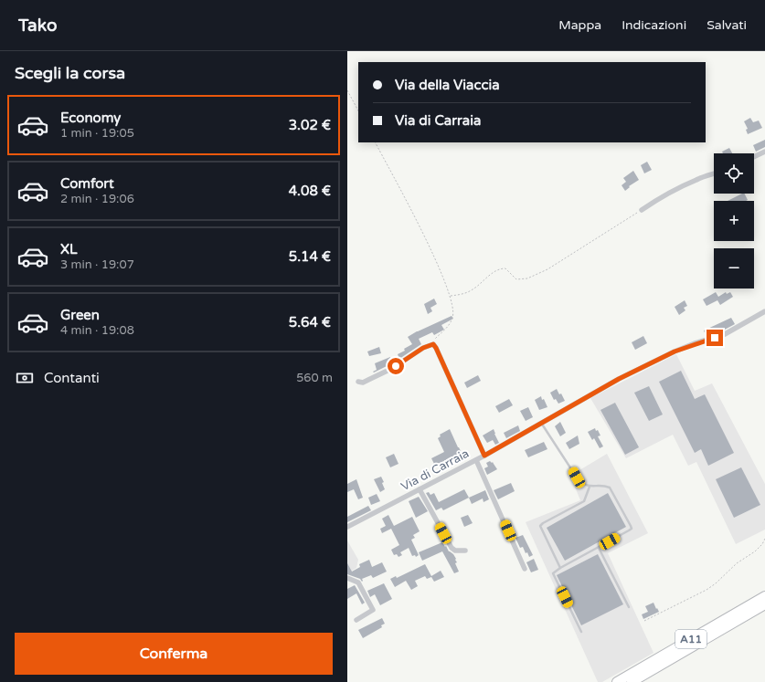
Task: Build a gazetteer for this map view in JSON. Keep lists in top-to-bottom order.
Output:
{
  "streets": {
    "highway": ["A11"],
    "street": ["Via di Carraia"]
  },
  "page": {
    "header": "Tako",
    "nav": ["Mappa", "Indicazioni", "Salvati"],
    "heading": "Scegli la corsa",
    "banner": ["Via della Viaccia", "Via di Carraia"],
    "list": [
      {
        "name": "Economy",
        "note": "1 min · 19:05",
        "value": "3.02 €"
      },
      {
        "name": "Comfort",
        "note": "2 min · 19:06",
        "value": "4.08 €"
      },
      {
        "name": "XL",
        "note": "3 min · 19:07",
        "value": "5.14 €"
      },
      {
        "name": "Green",
        "note": "4 min · 19:08",
        "value": "5.64 €"
      }
    ],
    "map_buttons": ["+", "−"],
    "pay": ["Contanti", "560 m"],
    "buttons": "Conferma"
  }
}
